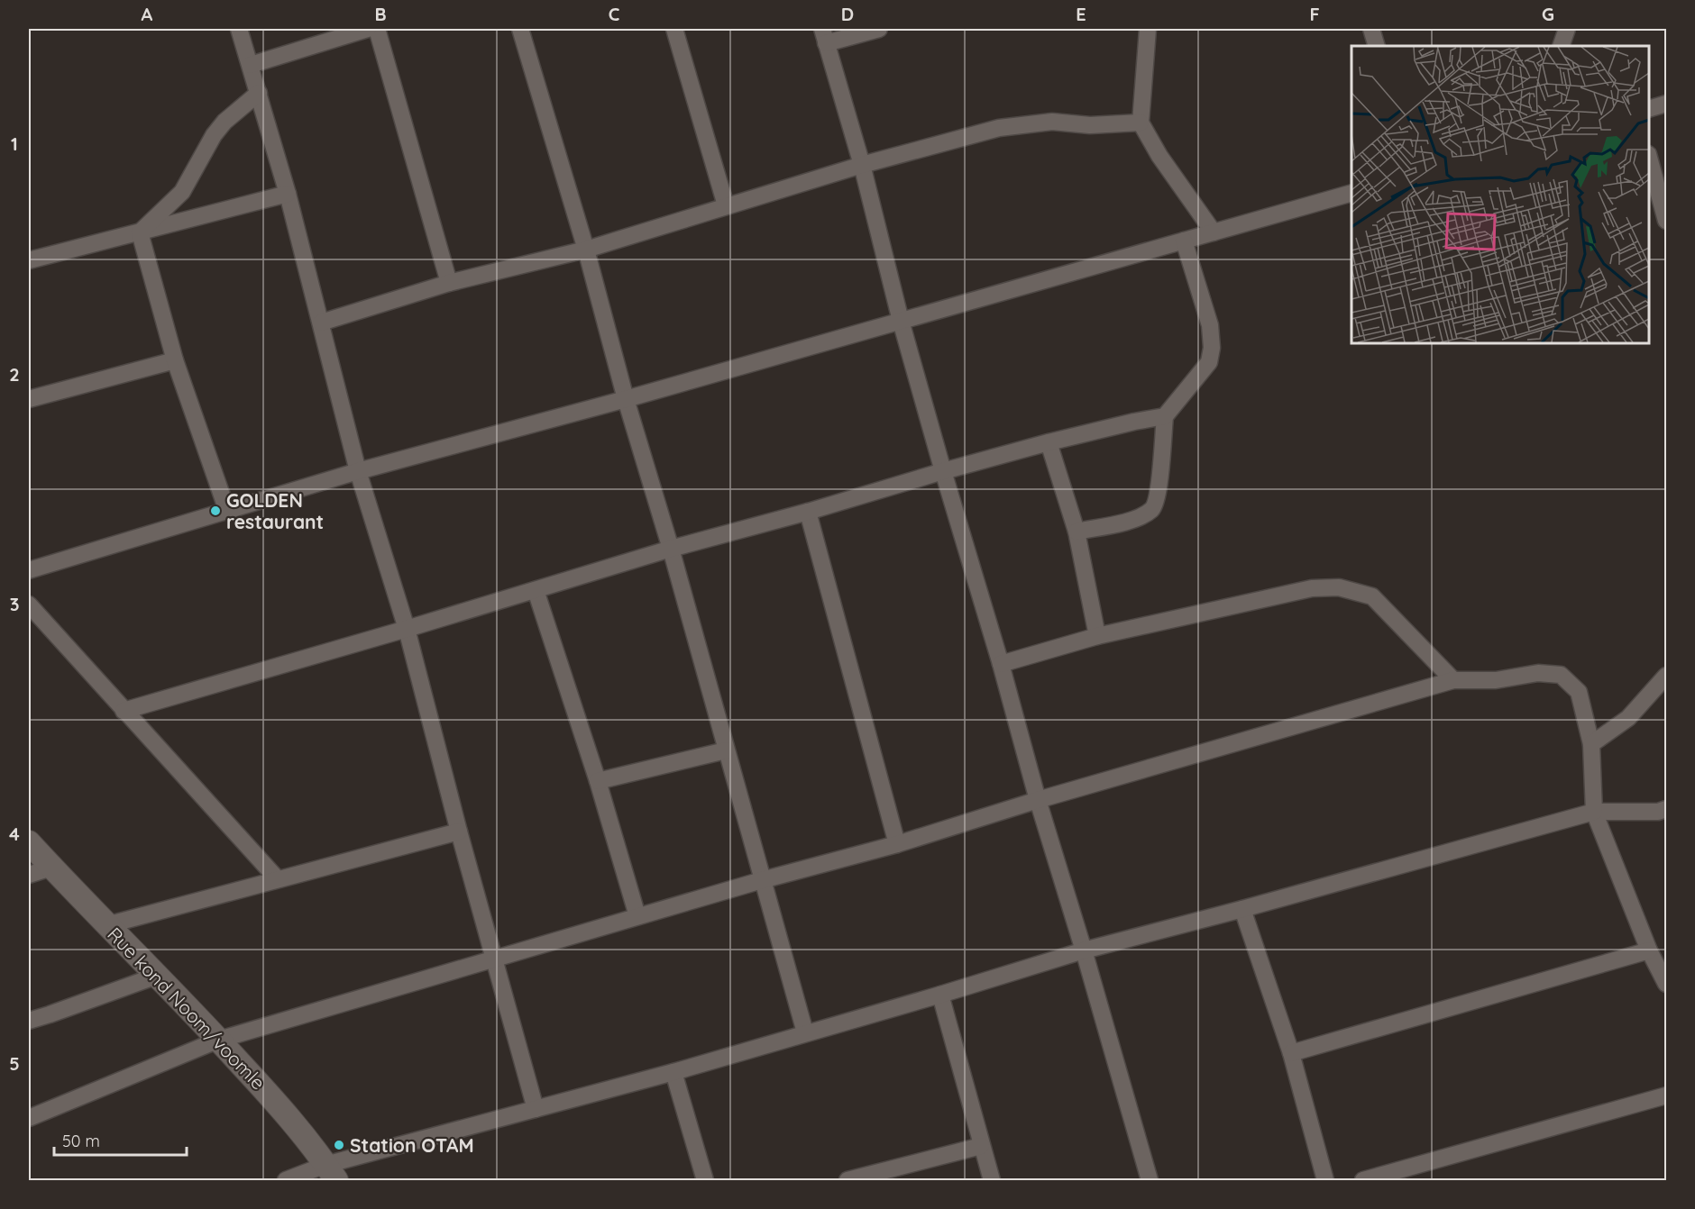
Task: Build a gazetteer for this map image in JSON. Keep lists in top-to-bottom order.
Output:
{
  "streets": {
    "street": ["Rue kond Noom/voomle"]
  },
  "places": ["GOLDEN restaurant", "Station OTAM"],
  "scale_bar": "50 m",
  "grid": {
    "columns": [
      "A",
      "B",
      "C",
      "D",
      "E",
      "F",
      "G"
    ],
    "rows": [
      "1",
      "2",
      "3",
      "4",
      "5"
    ]
  }
}
